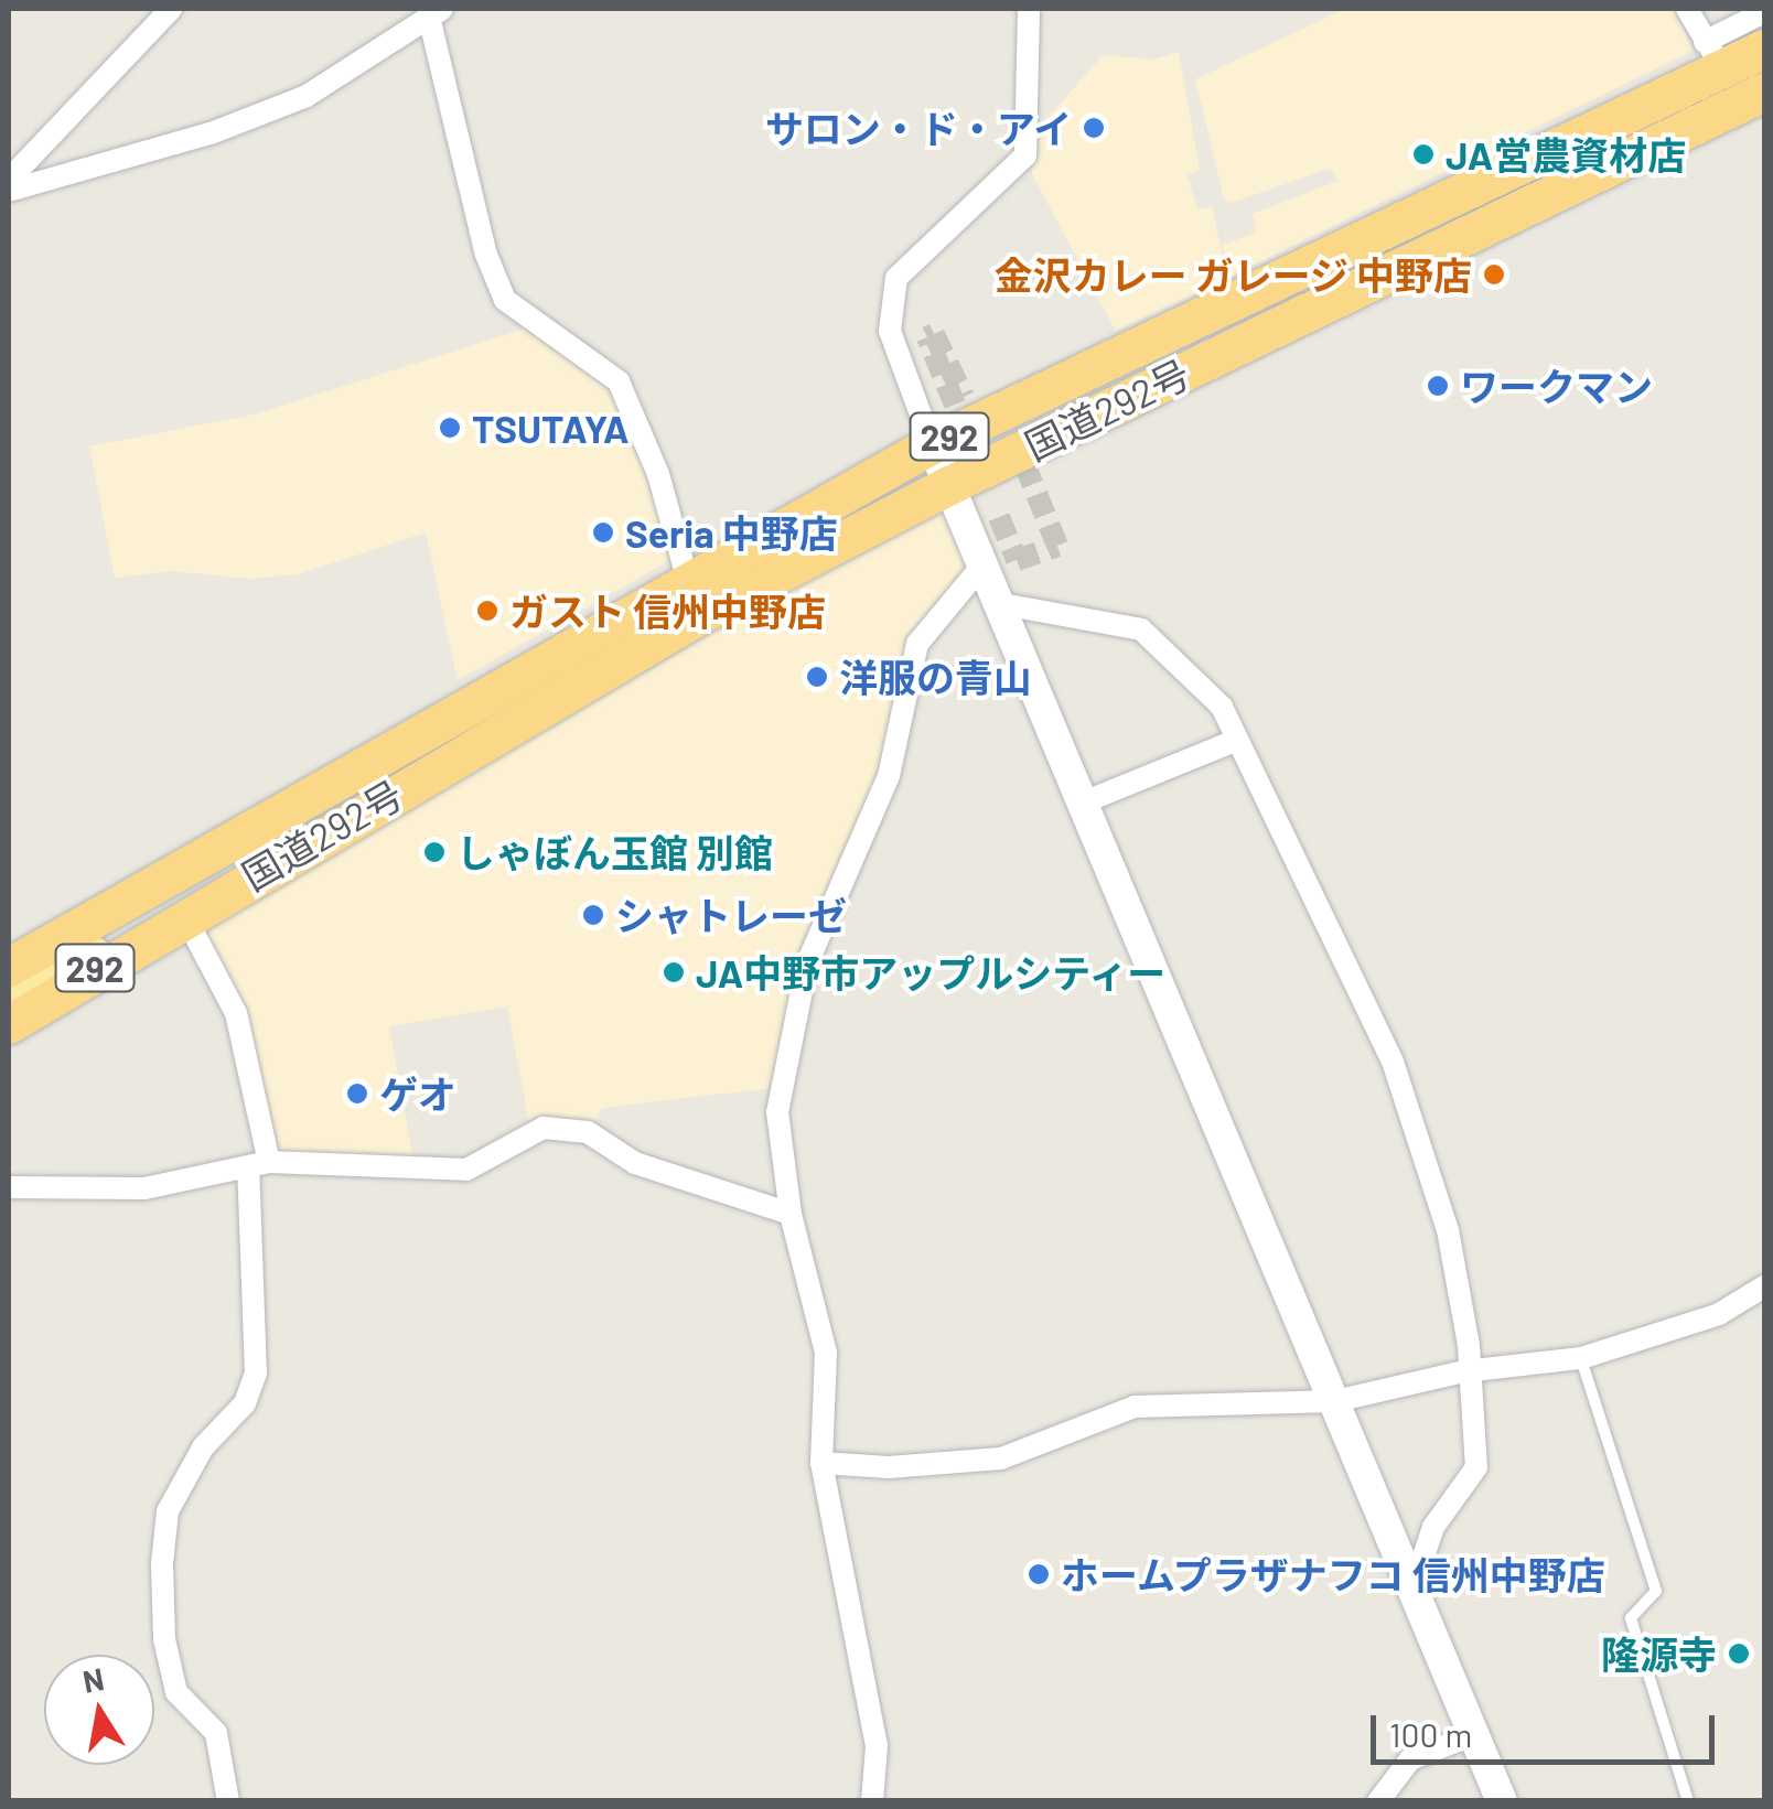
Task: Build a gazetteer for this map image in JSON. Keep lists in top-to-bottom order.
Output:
{
  "streets": {
    "highway": ["国道292号", "292"]
  },
  "places": [
    "サロン・ド・アイ",
    "JA営農資材店",
    "金沢カレー ガレージ 中野店",
    "ワークマン",
    "TSUTAYA",
    "Seria 中野店",
    "ガスト 信州中野店",
    "洋服の青山",
    "しゃぼん玉館 別館",
    "シャトレーゼ",
    "JA中野市アップルシティー",
    "ゲオ",
    "ホームプラザナフコ 信州中野店",
    "隆源寺"
  ],
  "scale_bar": "100 m",
  "north": "top"
}
